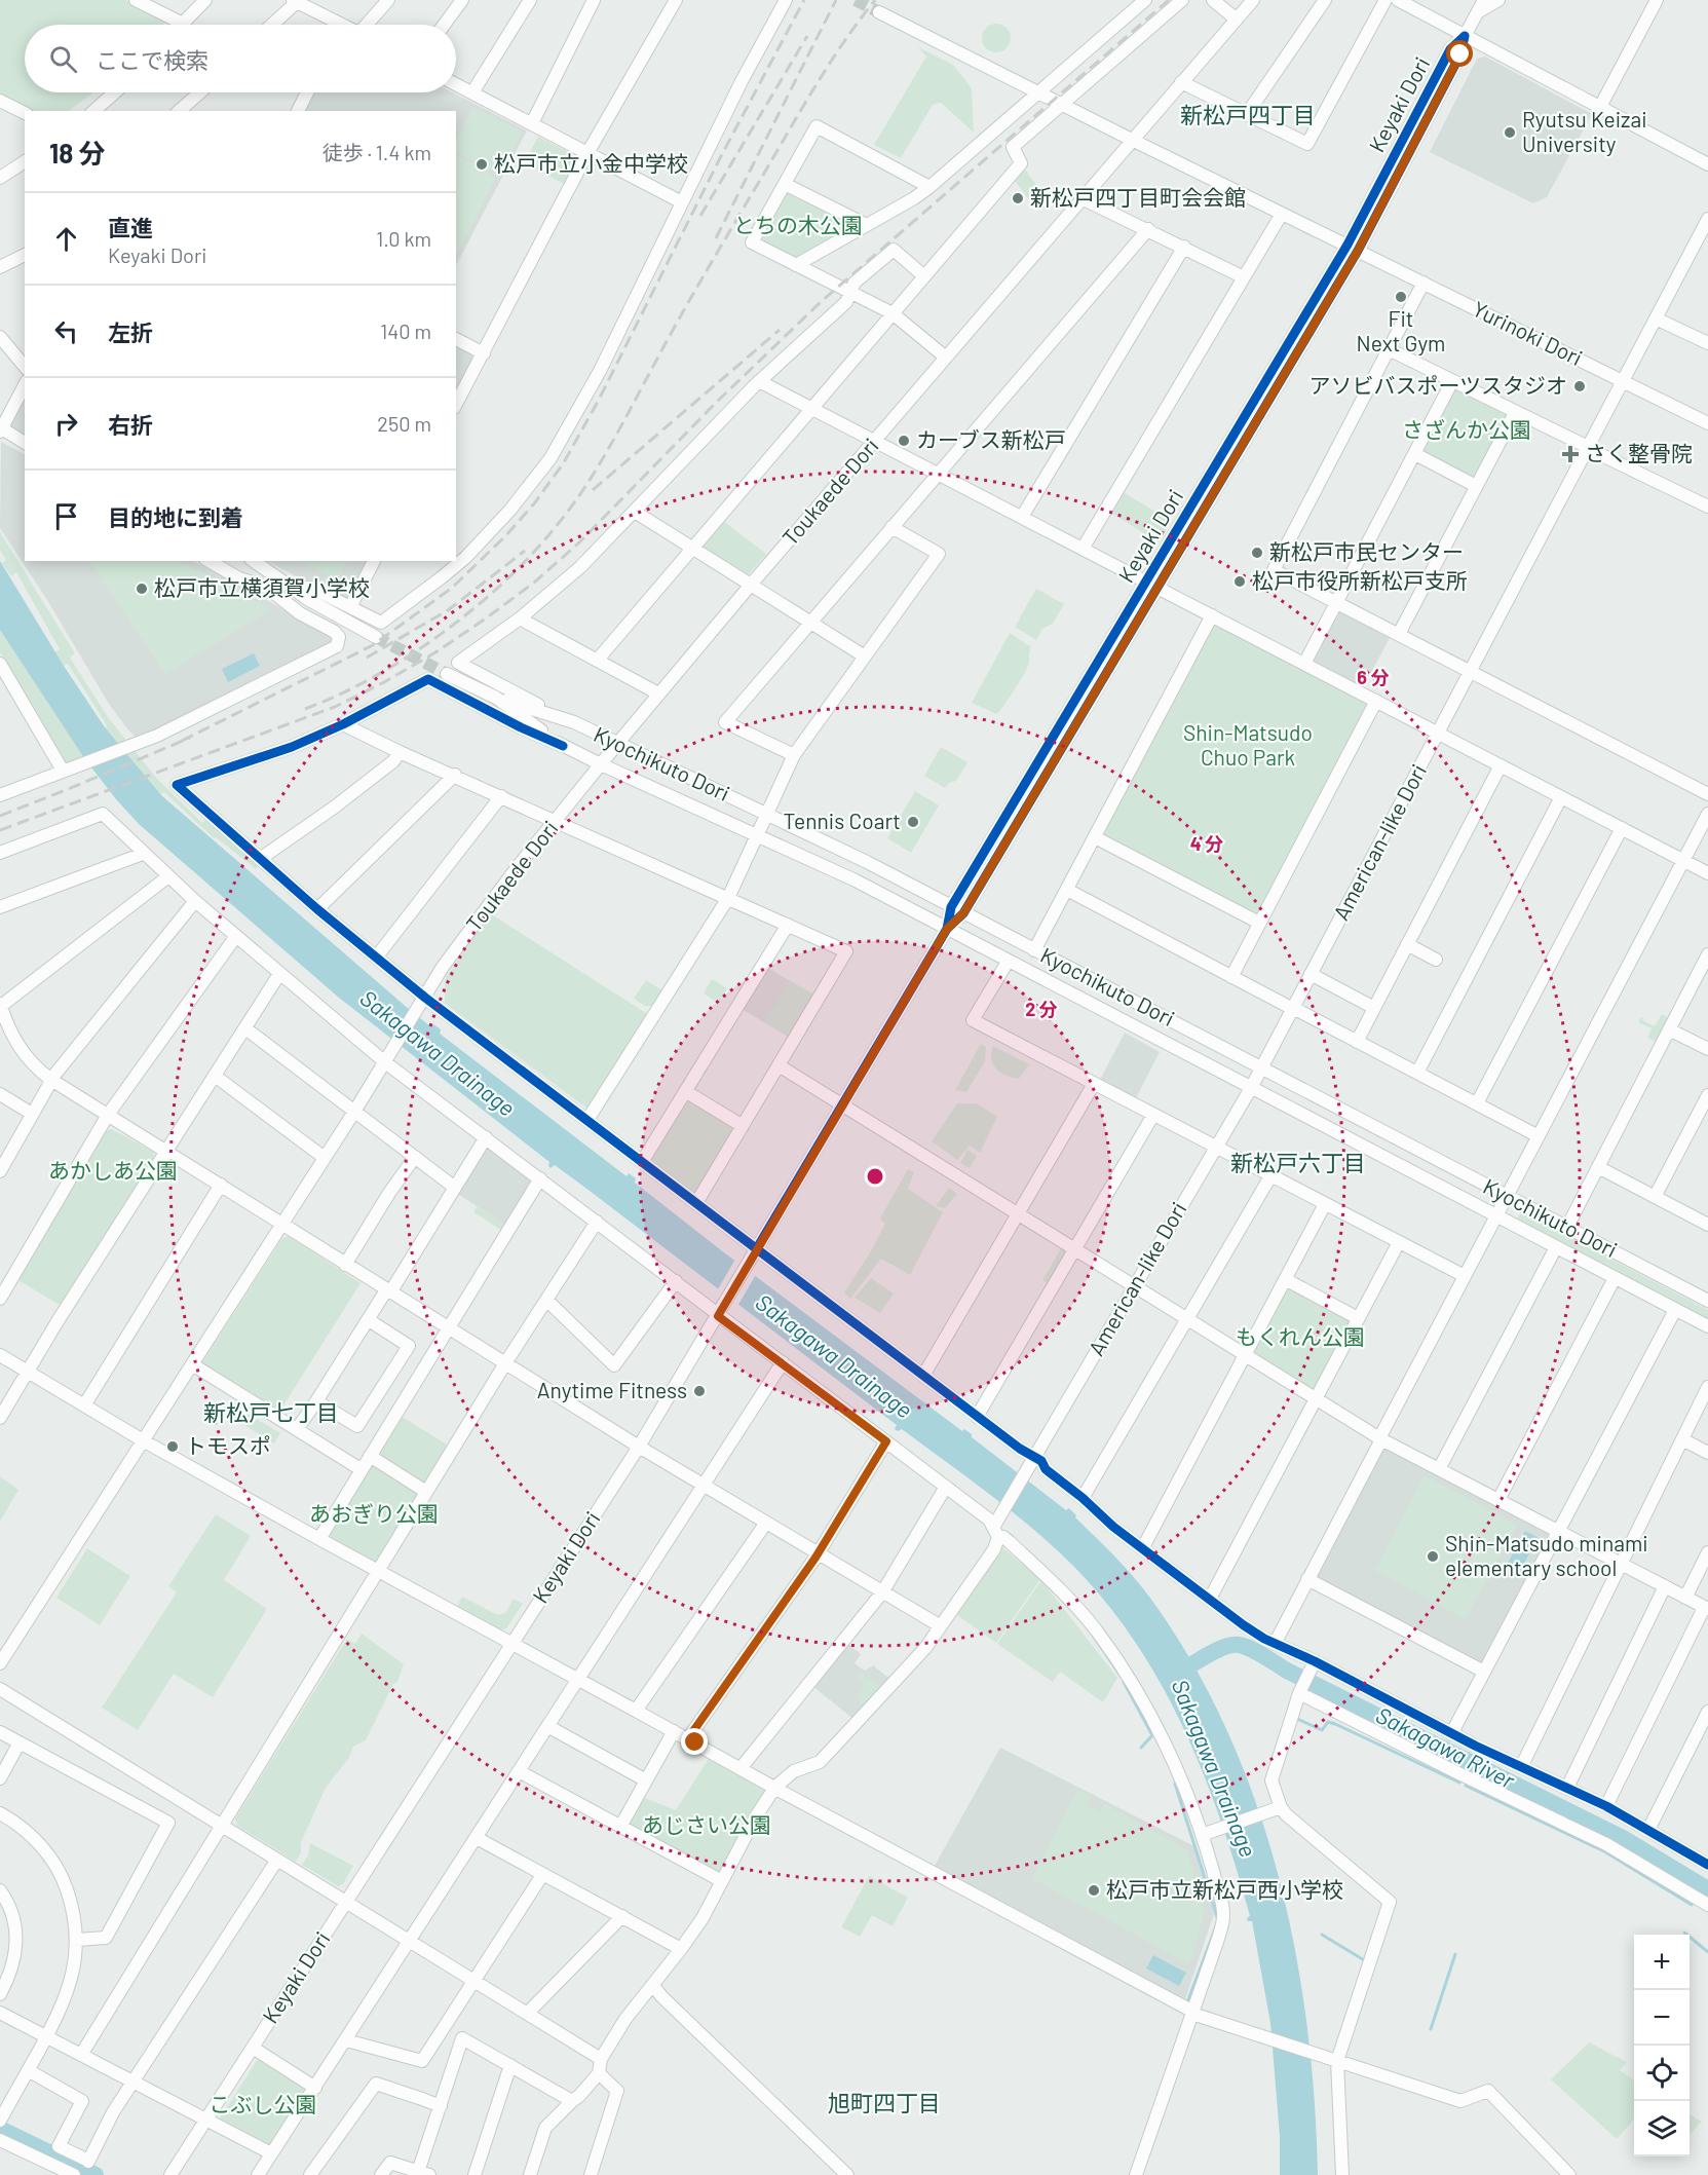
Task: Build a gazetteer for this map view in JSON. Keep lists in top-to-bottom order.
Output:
{
  "streets": {
    "street": [
      "Keyaki Dori",
      "Yurinoki Dori",
      "Toukaede Dori",
      "Kyochikuto Dori",
      "American-like Dori"
    ]
  },
  "crossings": [
    ["Keyaki Dori", "Yurinoki Dori"],
    ["Keyaki Dori", "Kyochikuto Dori"],
    ["Yurinoki Dori", "Toukaede Dori"],
    ["Yurinoki Dori", "American-like Dori"],
    ["Toukaede Dori", "Kyochikuto Dori"],
    ["Kyochikuto Dori", "American-like Dori"]
  ],
  "districts": [
    "新松戸四丁目",
    "新松戸六丁目",
    "新松戸七丁目",
    "旭町四丁目"
  ],
  "water": ["Sakagawa Drainage", "Sakagawa River"],
  "parks": [
    "とちの木公園",
    "さざんか公園",
    "Shin-Matsudo Chuo Park",
    "あかしあ公園",
    "もくれん公園",
    "あおぎり公園",
    "あじさい公園",
    "こぶし公園"
  ],
  "places": {
    "other": [
      "Ryutsu Keizai University",
      "松戸市立小金中学校",
      "新松戸四丁目町会会館",
      "Fit Next Gym",
      "アソビバスポーツスタジオ",
      "カーブス新松戸",
      "新松戸市民センター",
      "松戸市役所新松戸支所",
      "松戸市立横須賀小学校",
      "Tennis Coart",
      "Anytime Fitness",
      "トモスポ",
      "Shin-Matsudo minami elementary school",
      "松戸市立新松戸西小学校"
    ],
    "health": ["さく整骨院"]
  },
  "page": {
    "search": "ここで検索",
    "heading": ["18 分", "徒歩 · 1.4 km"],
    "list": [
      ["直進", "Keyaki Dori", "1.0 km"],
      ["左折", "140 m"],
      ["右折", "250 m"],
      "目的地に到着"
    ],
    "map_buttons": ["+", "−"]
  },
  "rings": ["6 分", "4 分", "2 分"]
}
